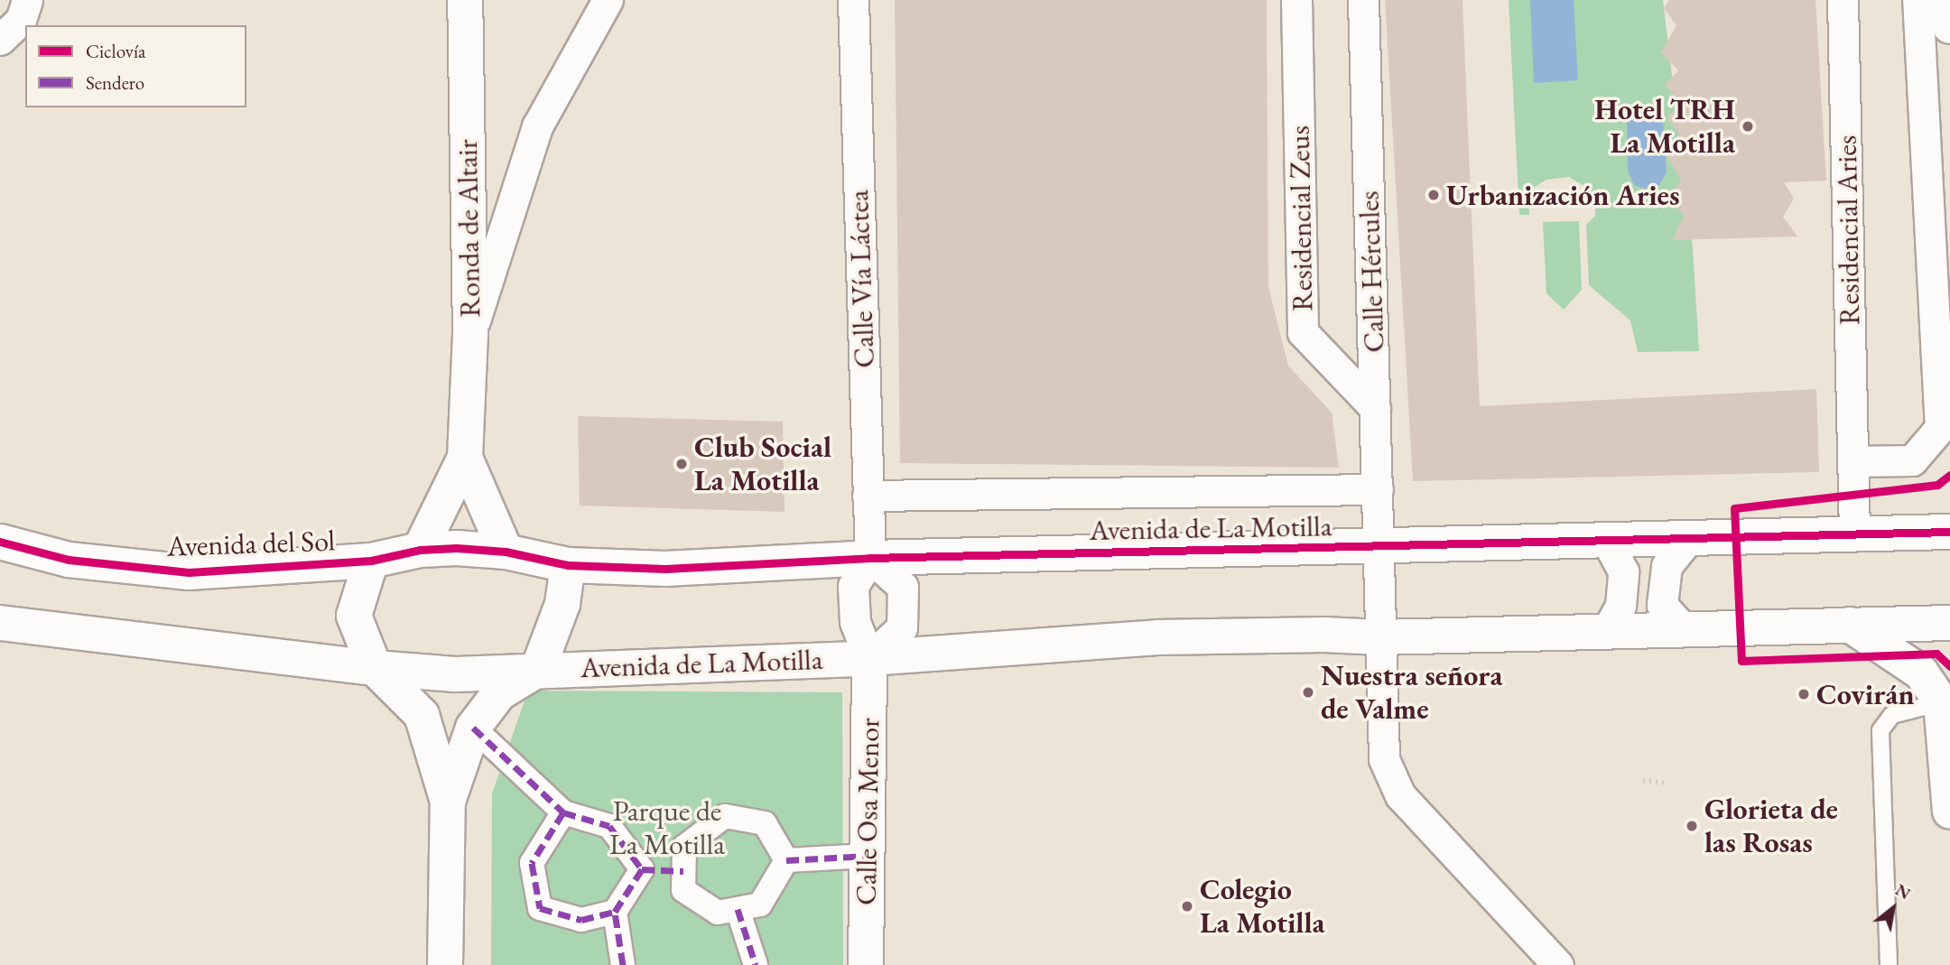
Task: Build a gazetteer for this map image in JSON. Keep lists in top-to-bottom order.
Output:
{
  "streets": {
    "street": [
      "Residencial Zeus",
      "Ronda de Altair",
      "Residencial Aries",
      "Calle Hércules",
      "Calle Vía Láctea",
      "Avenida de La Motilla",
      "Avenida del Sol",
      "Calle Osa Menor"
    ]
  },
  "crossings": [
    ["Residencial Zeus", "Calle Hércules"],
    ["Ronda de Altair", "Avenida de La Motilla"],
    ["Ronda de Altair", "Avenida del Sol"],
    ["Residencial Aries", "Avenida de La Motilla"],
    ["Calle Hércules", "Avenida de La Motilla"],
    ["Calle Vía Láctea", "Avenida de La Motilla"],
    ["Avenida de La Motilla", "Avenida del Sol"],
    ["Avenida de La Motilla", "Calle Osa Menor"]
  ],
  "parks": ["Parque de La Motilla"],
  "places": [
    "Hotel TRH La Motilla",
    "Urbanización Aries",
    "Club Social La Motilla",
    "Nuestra señora de Valme",
    "Covirán",
    "Glorieta de las Rosas",
    "Colegio La Motilla"
  ],
  "legend": ["Ciclovía", "Sendero"],
  "north": "top right"
}
